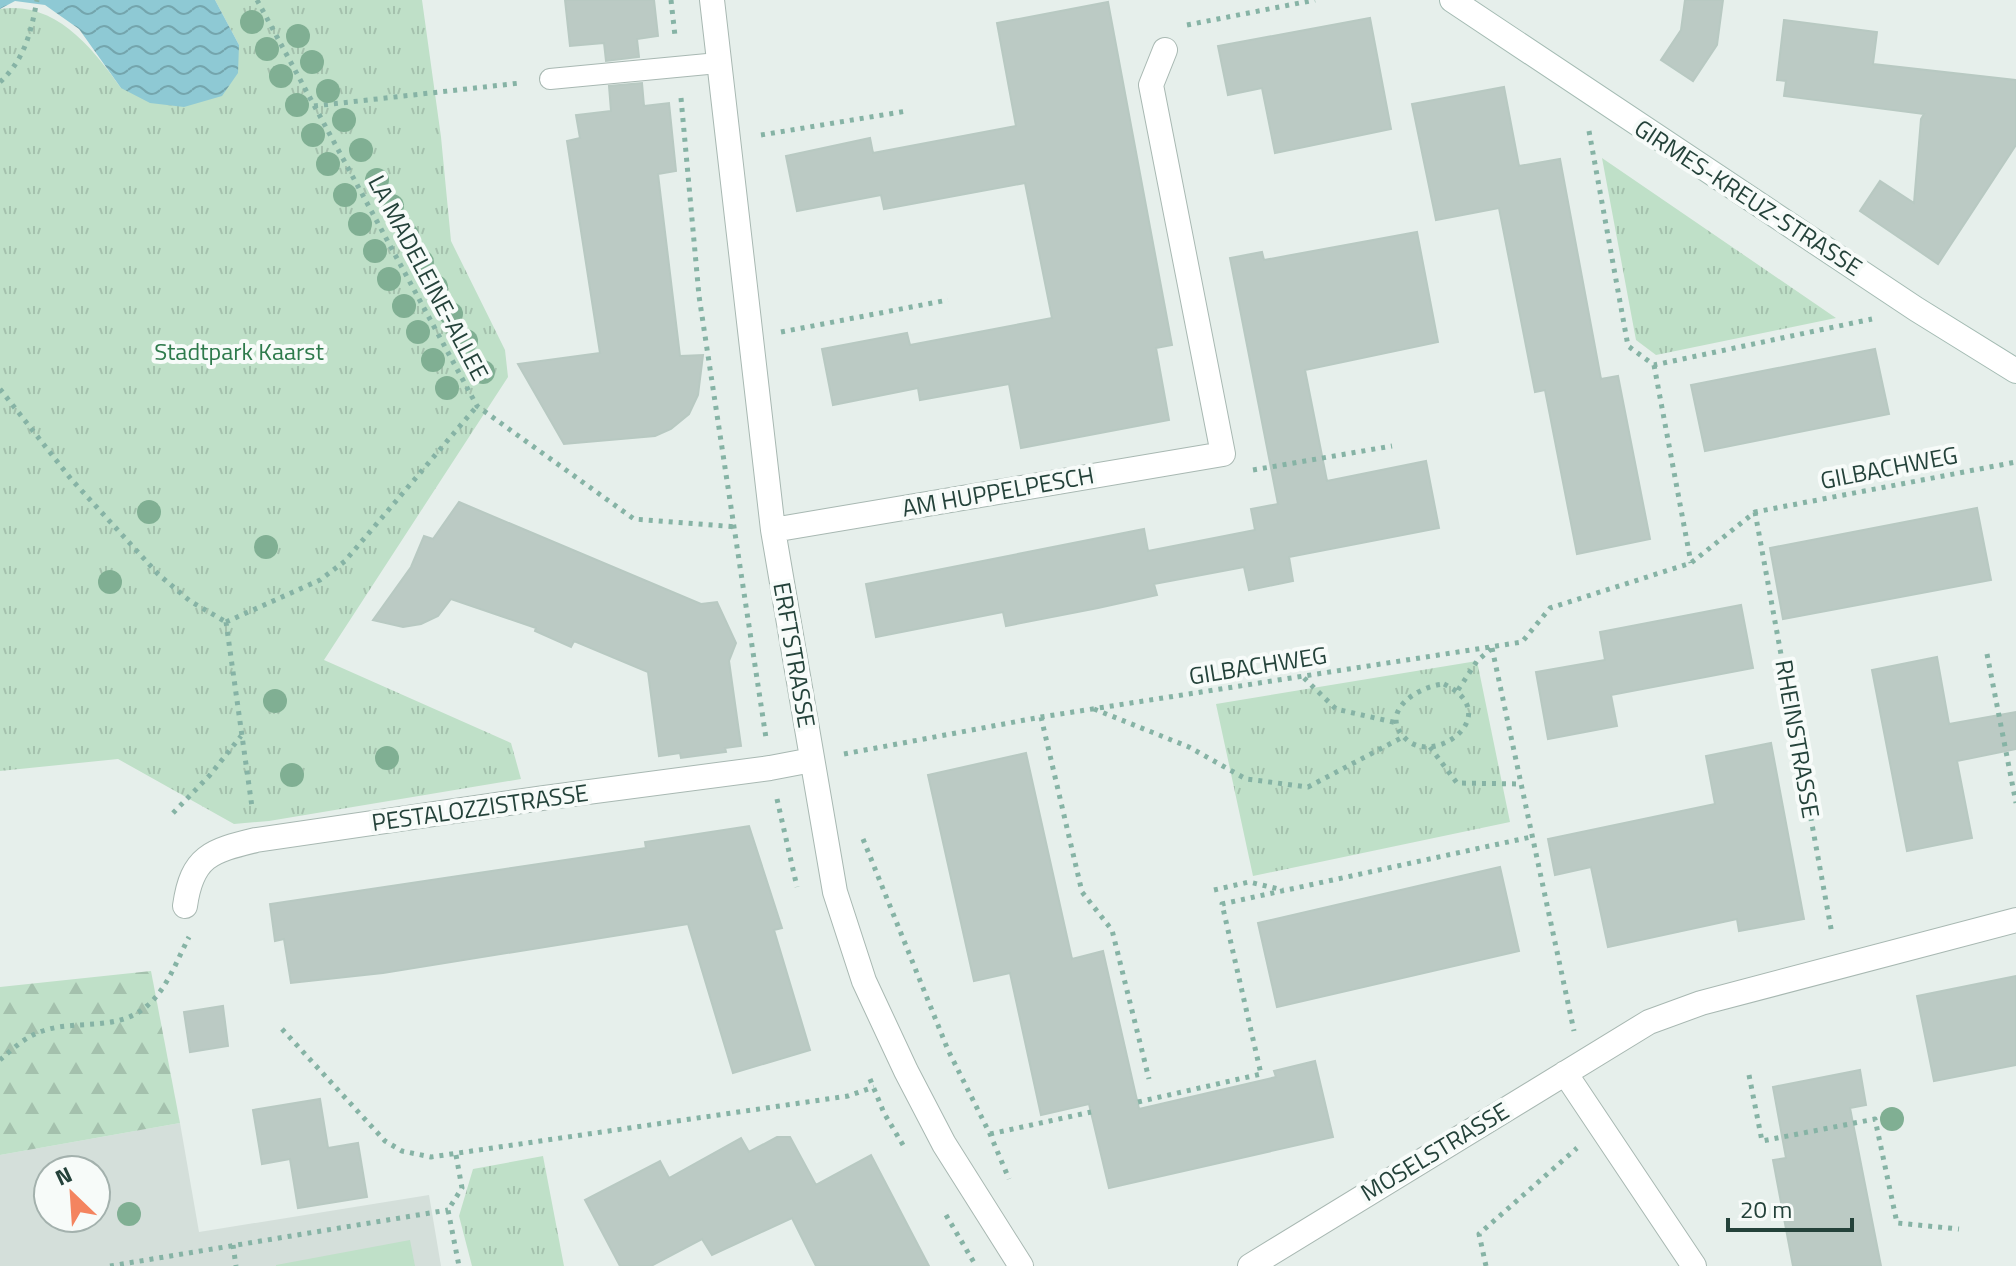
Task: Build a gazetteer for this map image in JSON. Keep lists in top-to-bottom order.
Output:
{
  "streets": {
    "street": [
      "GIRMES-KREUZ-STRASSE",
      "AM HUPPELPESCH",
      "ERFTSTRASSE",
      "PESTALOZZISTRASSE",
      "MOSELSTRASSE"
    ],
    "path": ["LA MADELEINE-ALLEE", "GILBACHWEG", "RHEINSTRASSE"]
  },
  "crossings": [
    ["LA MADELEINE-ALLEE", "AM HUPPELPESCH"],
    ["LA MADELEINE-ALLEE", "ERFTSTRASSE"],
    ["GILBACHWEG", "ERFTSTRASSE"],
    ["GILBACHWEG", "RHEINSTRASSE"],
    ["GILBACHWEG", "PESTALOZZISTRASSE"],
    ["AM HUPPELPESCH", "ERFTSTRASSE"],
    ["ERFTSTRASSE", "PESTALOZZISTRASSE"]
  ],
  "parks": ["Stadtpark Kaarst"],
  "scale_bar": "20 m",
  "north": "top left"
}
